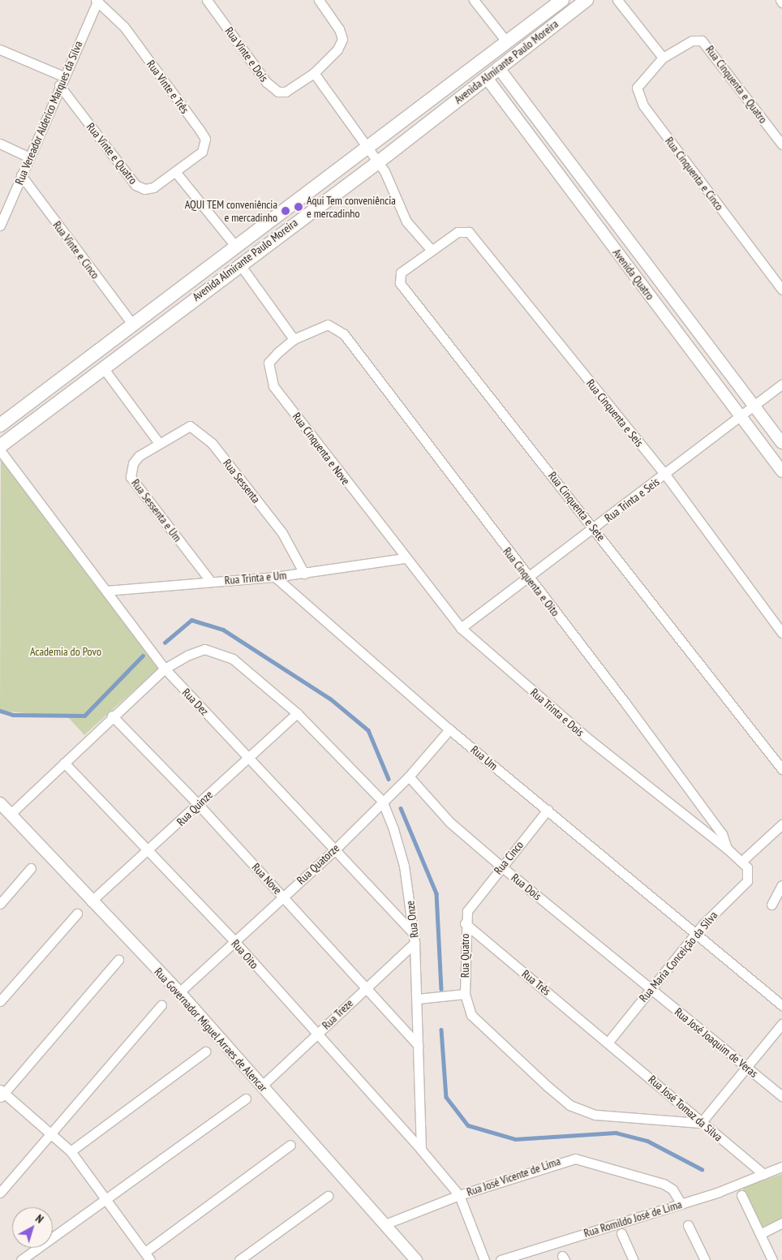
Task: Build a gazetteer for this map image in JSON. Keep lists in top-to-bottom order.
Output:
{
  "streets": {
    "main road": ["Avenida Almirante Paulo Moreira"],
    "street": [
      "Rua Vinte e Dois",
      "Rua Cinquenta e Quatro",
      "Rua Vinte e Três",
      "Rua Vereador Alderico Marques da Silva",
      "Rua Vinte e Quatro",
      "Rua Cinquenta e Cinco",
      "Rua Vinte e Cinco",
      "Avenida Quatro",
      "Rua Cinquenta e Seis",
      "Rua Cinquenta e Nove",
      "Rua Sessenta",
      "Rua Trinta e Seis",
      "Rua Cinquenta e Sete",
      "Rua Sessenta e Um",
      "Rua Trinta e Um",
      "Rua Cinquenta e Oito",
      "Rua Dez",
      "Rua Trinta e Dois",
      "Rua Um",
      "Rua Quinze",
      "Rua Cinco",
      "Rua Quatorze",
      "Rua Nove",
      "Rua Dois",
      "Rua Onze",
      "Rua Oito",
      "Rua Quatro",
      "Rua Maria Conceição da Silva",
      "Rua Três",
      "Rua Treze",
      "Rua Governador Miguel Arraes de Alencar",
      "Rua José Joaquim de Veras",
      "Rua José Tomaz da Silva",
      "Rua José Vicente de Lima",
      "Rua Romildo José de Lima"
    ]
  },
  "crossings": [
    ["Avenida Almirante Paulo Moreira", "Rua Vinte e Cinco"],
    ["Avenida Almirante Paulo Moreira", "Avenida Quatro"],
    ["Rua Cinquenta e Quatro", "Rua Cinquenta e Cinco"],
    ["Rua Vinte e Três", "Rua Vereador Alderico Marques da Silva"],
    ["Rua Vinte e Três", "Rua Vinte e Quatro"],
    ["Rua Vereador Alderico Marques da Silva", "Rua Vinte e Quatro"],
    ["Rua Vereador Alderico Marques da Silva", "Rua Vinte e Cinco"],
    ["Avenida Quatro", "Rua Trinta e Seis"],
    ["Rua Cinquenta e Seis", "Rua Trinta e Seis"],
    ["Rua Cinquenta e Seis", "Rua Cinquenta e Sete"],
    ["Rua Cinquenta e Nove", "Rua Trinta e Um"],
    ["Rua Cinquenta e Nove", "Rua Cinquenta e Oito"],
    ["Rua Cinquenta e Nove", "Rua Trinta e Dois"],
    ["Rua Sessenta", "Rua Sessenta e Um"],
    ["Rua Sessenta", "Rua Trinta e Um"],
    ["Rua Trinta e Seis", "Rua Cinquenta e Sete"],
    ["Rua Trinta e Seis", "Rua Cinquenta e Oito"],
    ["Rua Trinta e Seis", "Rua Trinta e Dois"],
    ["Rua Sessenta e Um", "Rua Trinta e Um"],
    ["Rua Trinta e Um", "Rua Dez"],
    ["Rua Trinta e Um", "Rua Trinta e Dois"],
    ["Rua Trinta e Um", "Rua Um"],
    ["Rua Cinquenta e Oito", "Rua Trinta e Dois"],
    ["Rua Cinquenta e Oito", "Rua Maria Conceição da Silva"],
    ["Rua Dez", "Rua Quinze"],
    ["Rua Dez", "Rua Quatorze"],
    ["Rua Dez", "Rua Onze"],
    ["Rua Dez", "Rua Treze"],
    ["Rua Um", "Rua Cinco"],
    ["Rua Um", "Rua Quatorze"],
    ["Rua Um", "Rua Maria Conceição da Silva"],
    ["Rua Quinze", "Rua Nove"],
    ["Rua Quinze", "Rua Onze"],
    ["Rua Quinze", "Rua Oito"],
    ["Rua Quinze", "Rua Governador Miguel Arraes de Alencar"],
    ["Rua Cinco", "Rua Dois"],
    ["Rua Cinco", "Rua Quatro"],
    ["Rua Quatorze", "Rua Nove"],
    ["Rua Quatorze", "Rua Dois"],
    ["Rua Quatorze", "Rua Onze"],
    ["Rua Quatorze", "Rua Oito"],
    ["Rua Quatorze", "Rua Governador Miguel Arraes de Alencar"],
    ["Rua Nove", "Rua Onze"],
    ["Rua Nove", "Rua Treze"],
    ["Rua Dois", "Rua Maria Conceição da Silva"],
    ["Rua Dois", "Rua José Joaquim de Veras"],
    ["Rua Onze", "Rua Oito"],
    ["Rua Onze", "Rua Treze"],
    ["Rua Oito", "Rua Treze"],
    ["Rua Quatro", "Rua Três"],
    ["Rua Quatro", "Rua José Tomaz da Silva"],
    ["Rua Maria Conceição da Silva", "Rua Três"],
    ["Rua Maria Conceição da Silva", "Rua José Joaquim de Veras"],
    ["Rua Maria Conceição da Silva", "Rua José Tomaz da Silva"],
    ["Rua Três", "Rua José Tomaz da Silva"],
    ["Rua Treze", "Rua Governador Miguel Arraes de Alencar"],
    ["Rua Governador Miguel Arraes de Alencar", "Rua José Vicente de Lima"],
    ["Rua José Tomaz da Silva", "Rua Romildo José de Lima"],
    ["Rua José Vicente de Lima", "Rua Romildo José de Lima"]
  ],
  "parks": ["Academia do Povo"],
  "places": ["Aqui Tem conveniência e mercadinho", "AQUI TEM conveniência e mercadinho"],
  "north": "top right"
}
